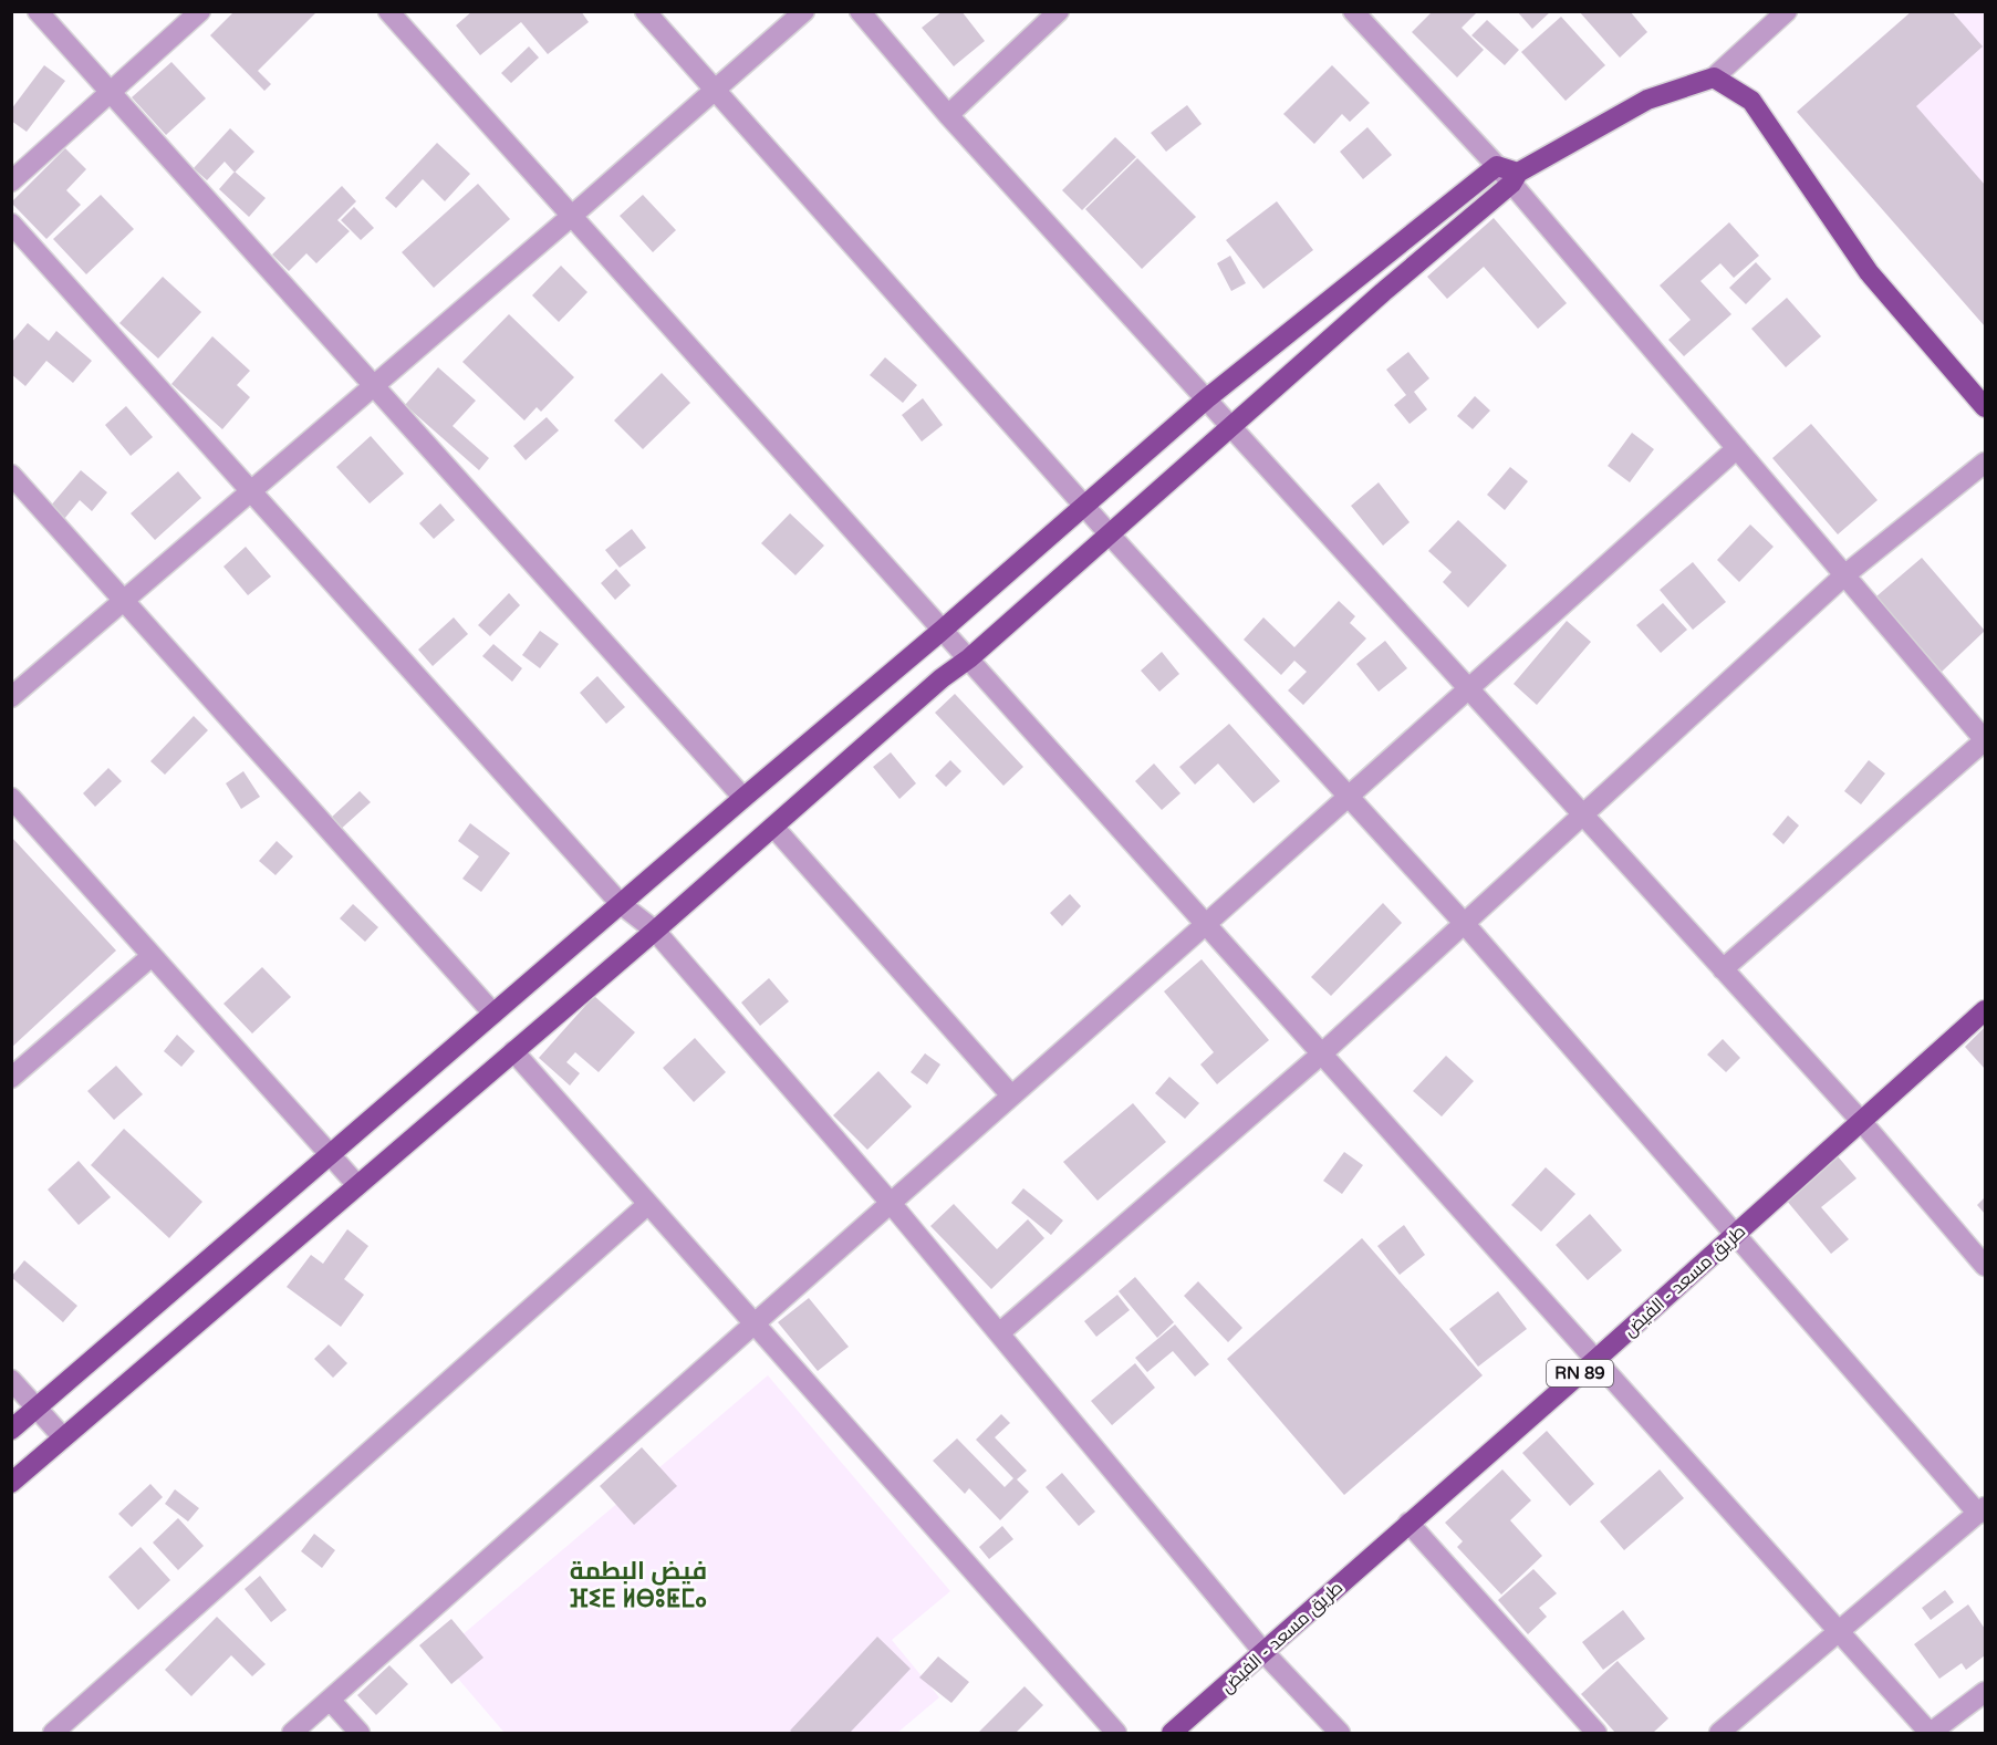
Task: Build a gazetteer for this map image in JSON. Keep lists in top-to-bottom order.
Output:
{
  "streets": {
    "main road": ["طريق مسعد - الفيض", "RN 89"]
  },
  "districts": ["فيض البطمة ⴼⵉⴹ ⵍⴱⵓⵟⵎⴰ"]
}
